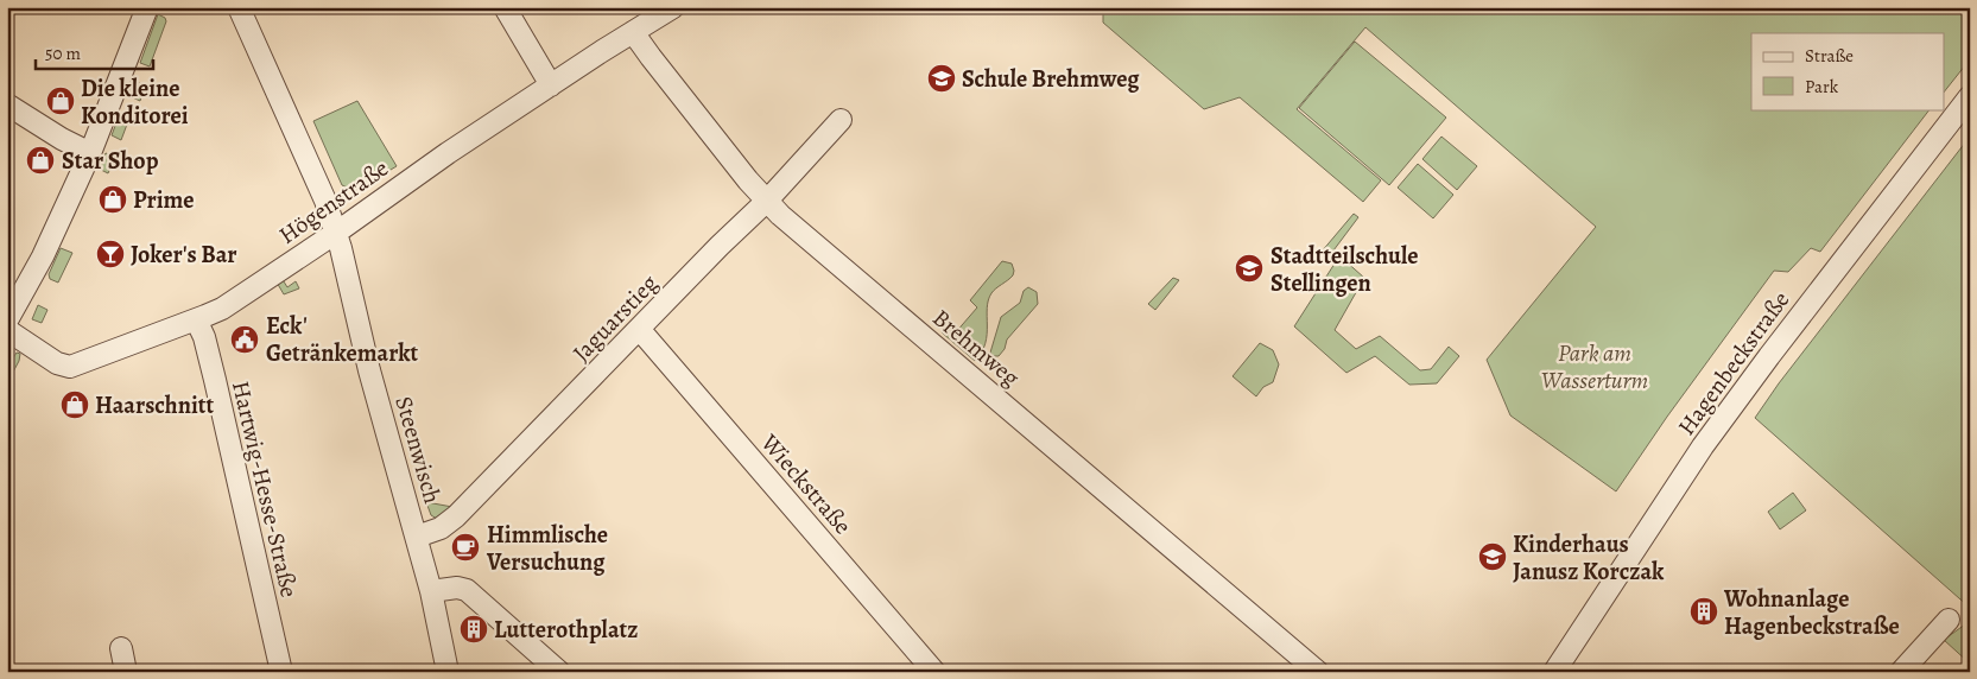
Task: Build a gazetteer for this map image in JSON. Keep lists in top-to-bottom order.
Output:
{
  "streets": {
    "street": [
      "Högenstraße",
      "Jaguarstieg",
      "Brehmweg",
      "Hagenbeckstraße",
      "Steenwisch",
      "Wieckstraße",
      "Hartwig-Hesse-Straße"
    ]
  },
  "crossings": [
    ["Högenstraße", "Brehmweg"],
    ["Högenstraße", "Steenwisch"],
    ["Högenstraße", "Hartwig-Hesse-Straße"],
    ["Jaguarstieg", "Brehmweg"],
    ["Jaguarstieg", "Steenwisch"],
    ["Jaguarstieg", "Wieckstraße"]
  ],
  "parks": ["Park am Wasserturm"],
  "places": {
    "school or university": ["Schule Brehmweg", "Stadtteilschule Stellingen", "Kinderhaus Janusz Korczak"],
    "shop": [
      "Die kleine Konditorei",
      "Star Shop",
      "Prime",
      "Haarschnitt"
    ],
    "bar": ["Joker's Bar"],
    "public building": ["Eck' Getränkemarkt"],
    "cafe": ["Himmlische Versuchung"],
    "building": ["Wohnanlage Hagenbeckstraße", "Lutterothplatz"]
  },
  "legend": ["Straße", "Park"],
  "scale_bar": "50 m"
}
